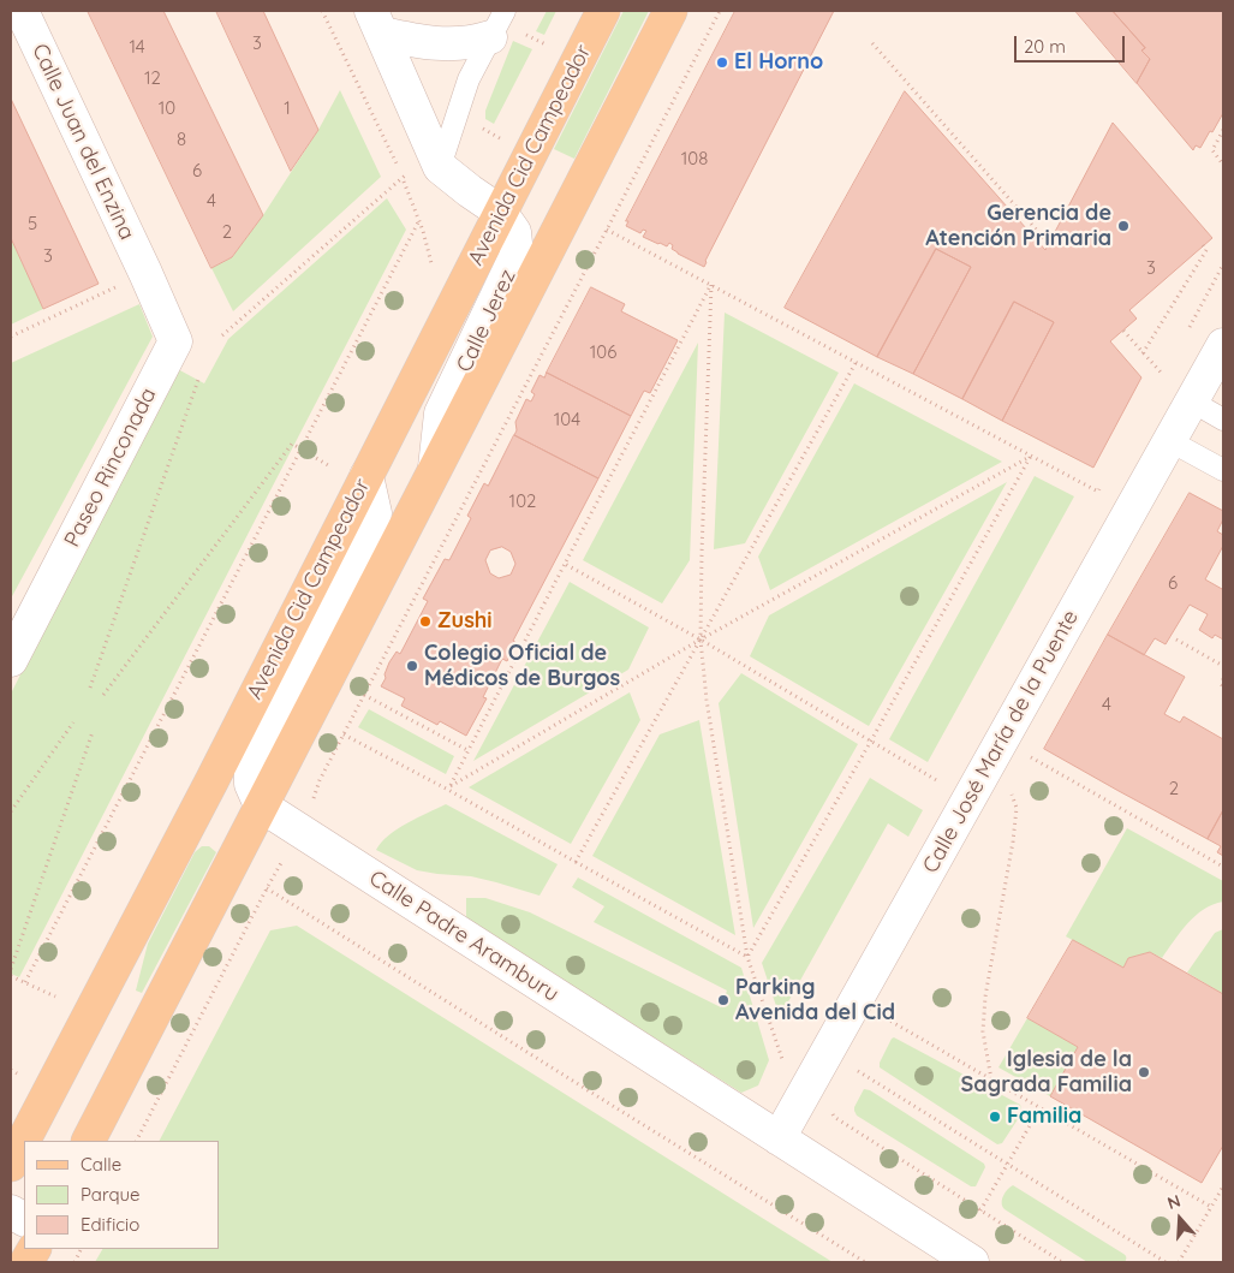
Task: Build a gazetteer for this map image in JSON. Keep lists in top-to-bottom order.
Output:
{
  "streets": {
    "main road": ["Avenida Cid Campeador"],
    "street": [
      "Calle Juan del Enzina",
      "Calle Jerez",
      "Paseo Rinconada",
      "Calle José María de la Puente",
      "Calle Padre Aramburu"
    ]
  },
  "crossings": [
    ["Calle Juan del Enzina", "Paseo Rinconada"],
    ["Avenida Cid Campeador", "Calle Jerez"],
    ["Calle José María de la Puente", "Calle Padre Aramburu"]
  ],
  "places": [
    "El Horno",
    "Gerencia de Atención Primaria",
    "Zushi",
    "Colegio Oficial de Médicos de Burgos",
    "Parking Avenida del Cid",
    "Iglesia de la Sagrada Familia",
    "Familia"
  ],
  "house_numbers": [
    "3",
    "14",
    "12",
    "10",
    "1",
    "8",
    "108",
    "6",
    "4",
    "5",
    "2",
    "3",
    "3",
    "106",
    "104",
    "102",
    "6",
    "4",
    "2"
  ],
  "legend": ["Calle", "Parque", "Edificio"],
  "scale_bar": "20 m",
  "north": "top"
}
